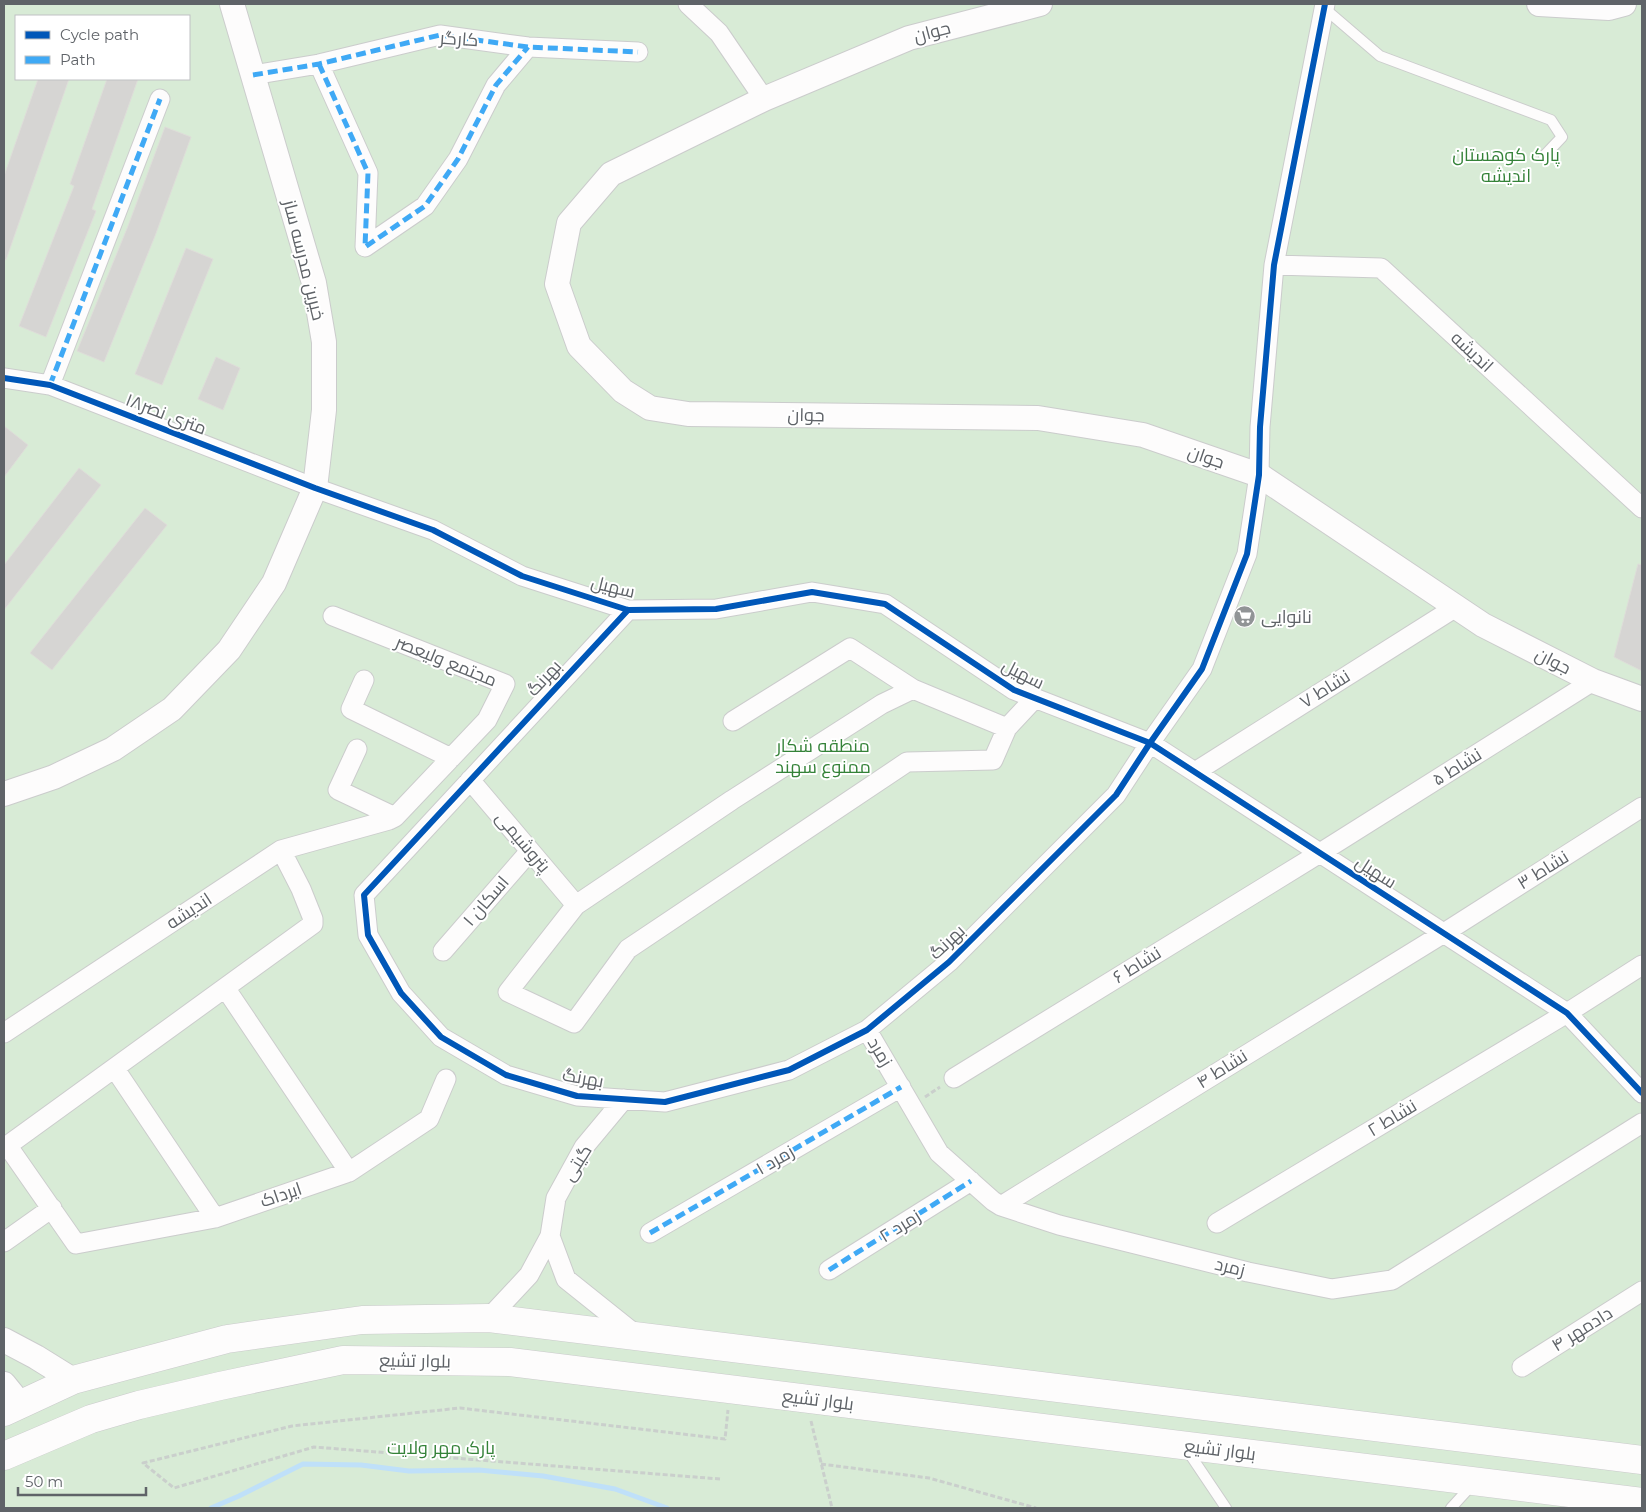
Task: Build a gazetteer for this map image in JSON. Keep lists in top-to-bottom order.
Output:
{
  "streets": {
    "main road": ["بلوار تشیع"],
    "street": [
      "جوان",
      "کارگر",
      "خیرین مدرسه ساز",
      "اندیشه",
      "۱۸متری نصر",
      "سهیل",
      "مجتمع ولیعصر",
      "بهرنگ",
      "نشاط ۷",
      "نشاط ۵",
      "پتروشیمی",
      "نشاط ۳",
      "اسکان ۱",
      "نشاط ۶",
      "زمرد",
      "نشاط ۴",
      "نشاط ۲",
      "زمرد ۱",
      "گیتی",
      "ایرداک",
      "زمرد ۲",
      "دادمهر ۴"
    ]
  },
  "crossings": [
    ["جوان", "بهرنگ"],
    ["جوان", "نشاط ۷"],
    ["جوان", "نشاط ۵"],
    ["کارگر", "خیرین مدرسه ساز"],
    ["خیرین مدرسه ساز", "۱۸متری نصر"],
    ["خیرین مدرسه ساز", "سهیل"],
    ["اندیشه", "مجتمع ولیعصر"],
    ["اندیشه", "بهرنگ"],
    ["۱۸متری نصر", "سهیل"],
    ["سهیل", "بهرنگ"],
    ["سهیل", "نشاط ۷"],
    ["سهیل", "نشاط ۵"],
    ["سهیل", "نشاط ۳"],
    ["سهیل", "نشاط ۶"],
    ["سهیل", "نشاط ۴"],
    ["سهیل", "نشاط ۲"],
    ["بهرنگ", "پتروشیمی"],
    ["بهرنگ", "زمرد"],
    ["بهرنگ", "گیتی"],
    ["نشاط ۵", "نشاط ۶"],
    ["پتروشیمی", "اسکان ۱"],
    ["نشاط ۳", "نشاط ۴"],
    ["زمرد", "نشاط ۴"],
    ["زمرد", "زمرد ۱"],
    ["زمرد", "زمرد ۲"]
  ],
  "parks": ["پارک کوهستان اندیشه", "منطقه شکار ممنوع سهند", "پارک مهر ولایت"],
  "places": {
    "supermarket": ["نانوایی"]
  },
  "legend": ["Cycle path", "Path"],
  "scale_bar": "50 m"
}
